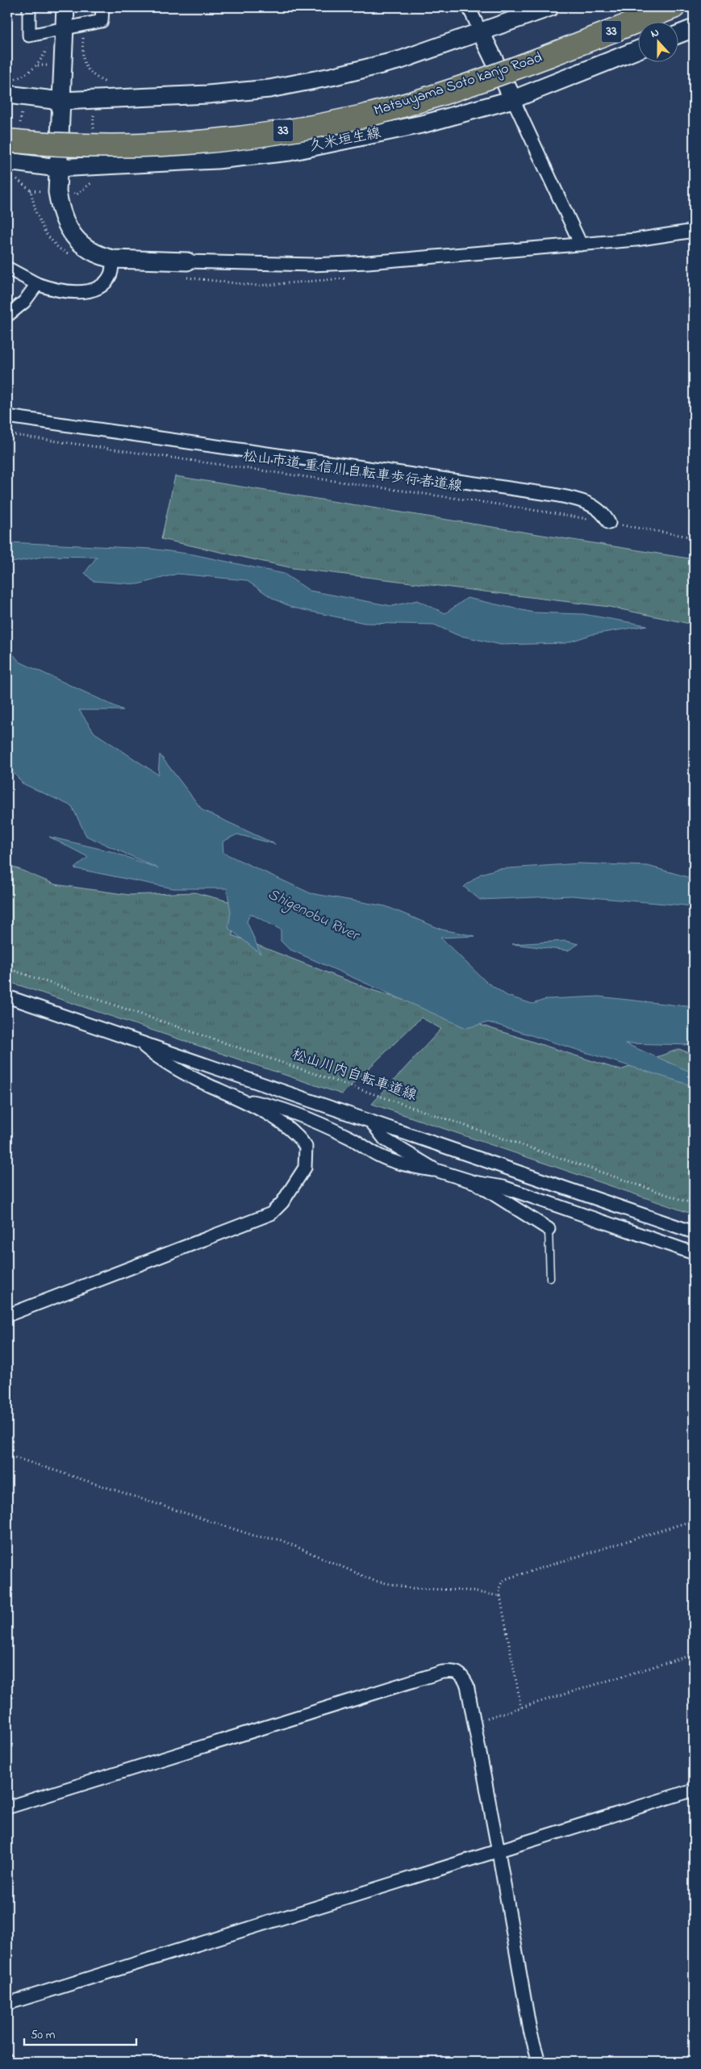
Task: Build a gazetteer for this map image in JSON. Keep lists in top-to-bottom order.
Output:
{
  "streets": {
    "highway": ["33", "Matsuyama Soto kanjo Road"],
    "main road": ["久米垣生線"],
    "path": ["松山市道 重信川自転車歩行者道線", "松山川内自転車道線"]
  },
  "water": ["Shigenobu River"],
  "scale_bar": "50 m",
  "north": "top"
}
